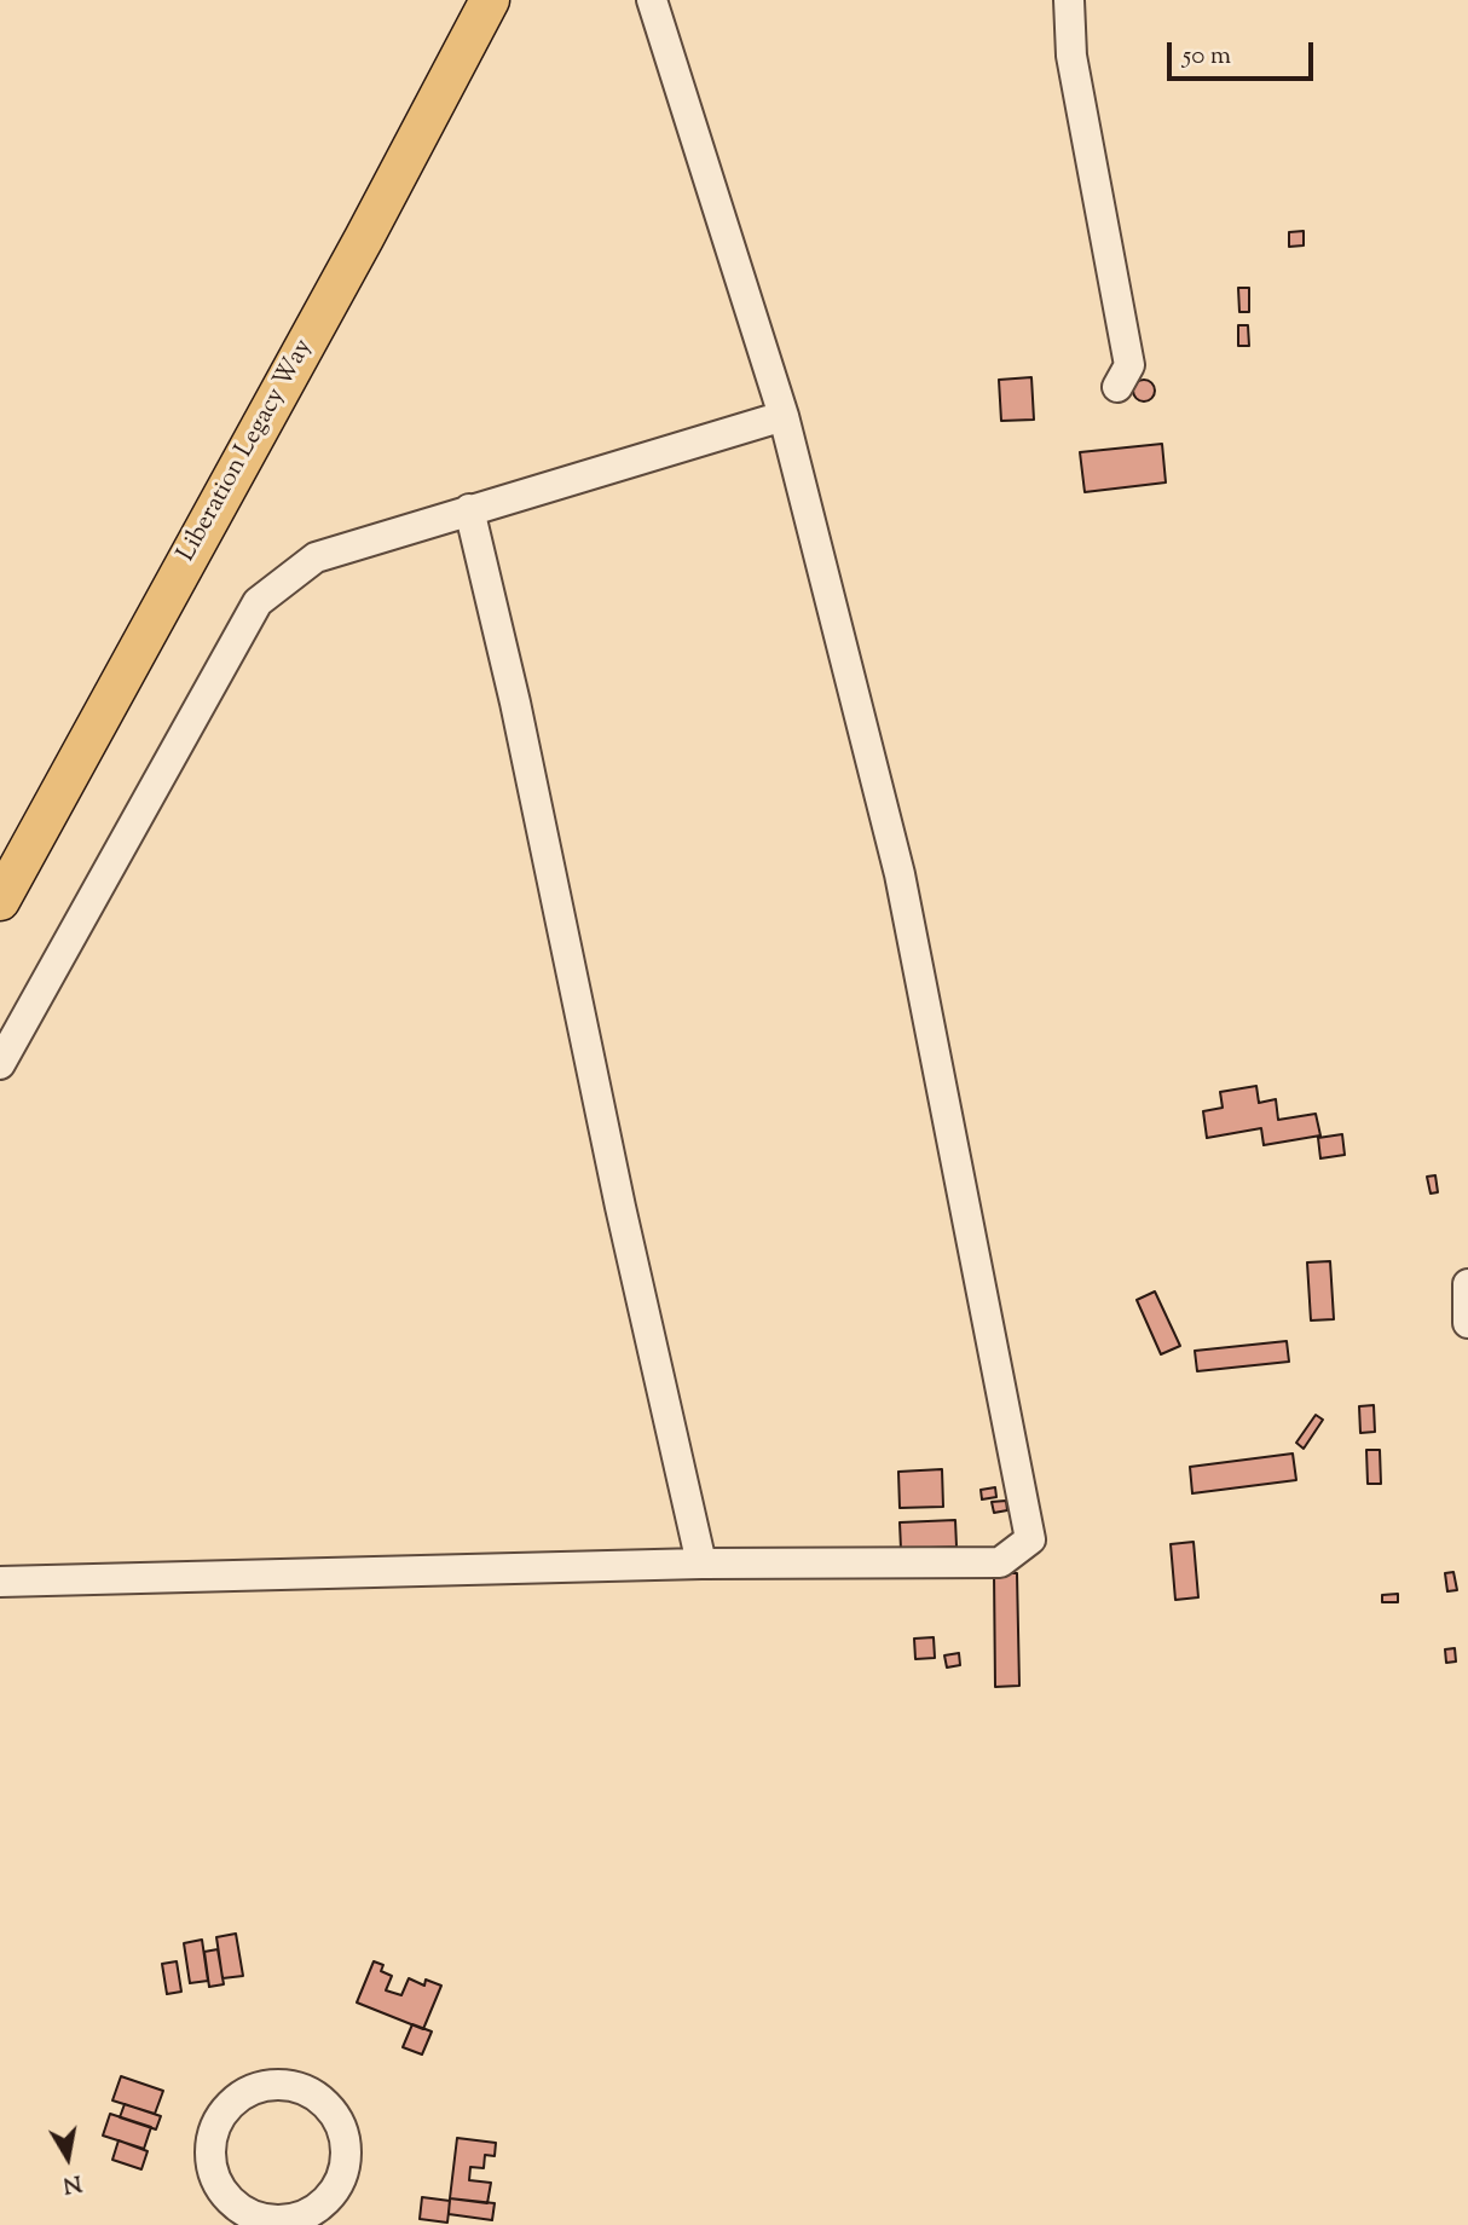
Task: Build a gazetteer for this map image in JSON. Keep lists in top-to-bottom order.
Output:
{
  "streets": {
    "main road": ["Liberation Legacy Way"]
  },
  "scale_bar": "50 m",
  "north": "bottom"
}
